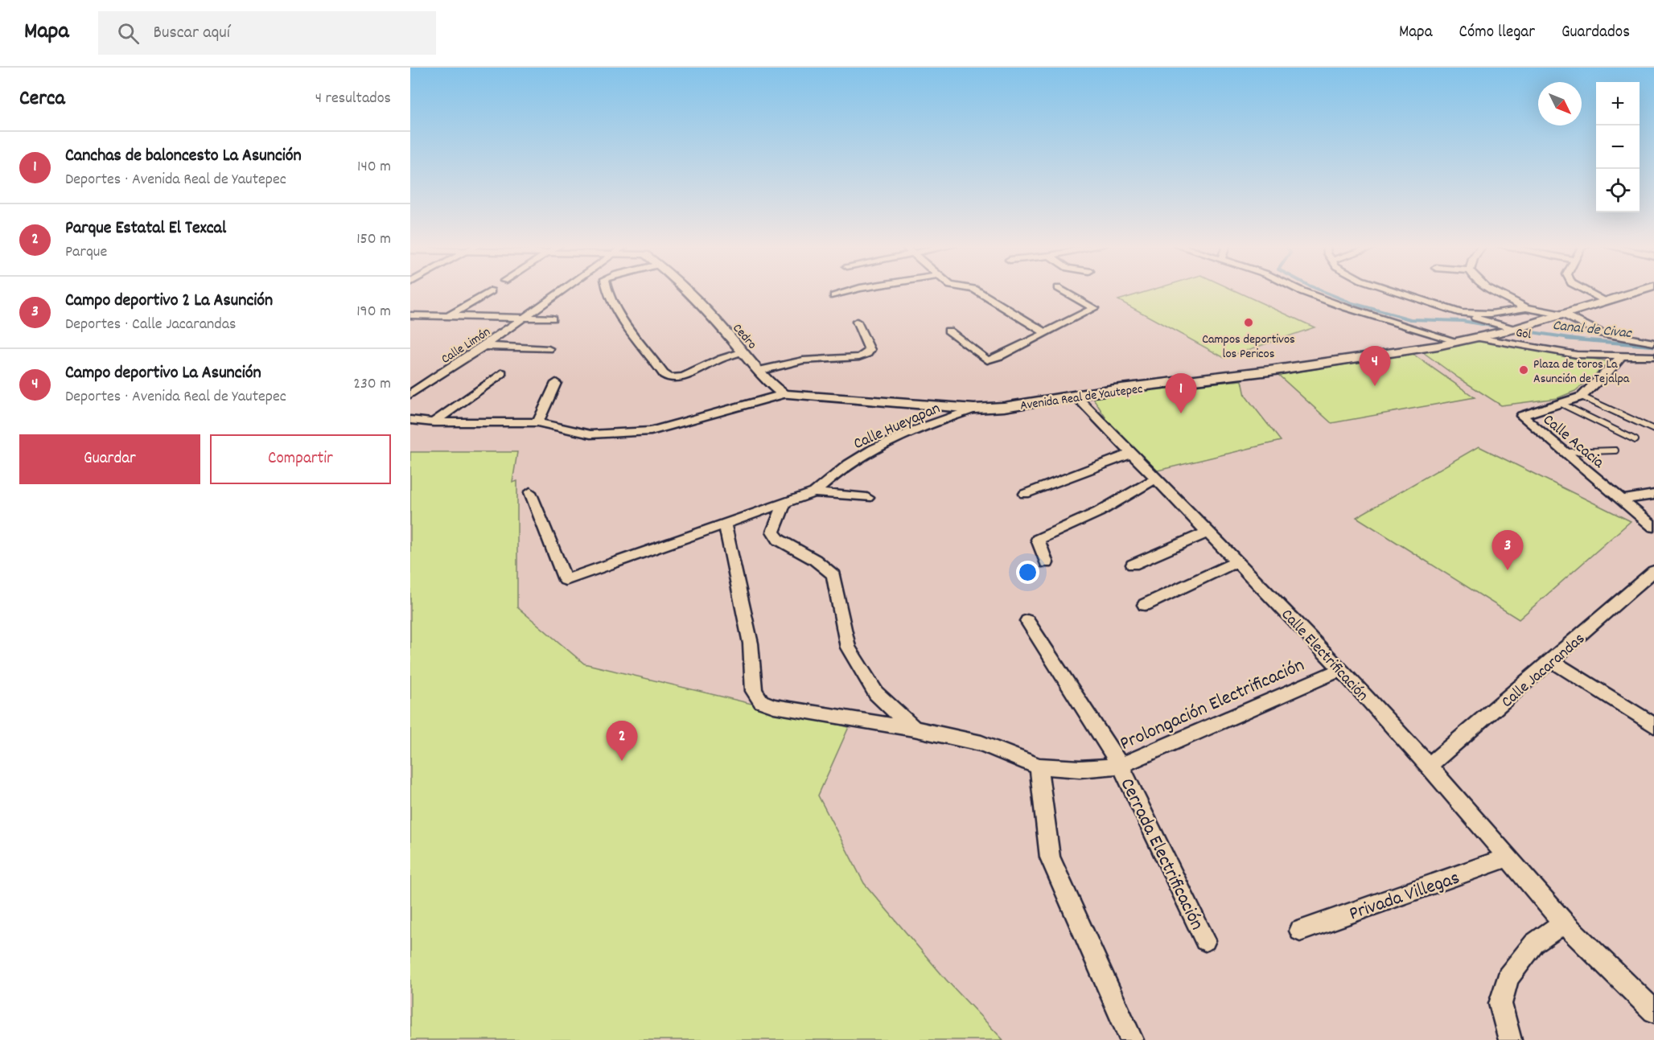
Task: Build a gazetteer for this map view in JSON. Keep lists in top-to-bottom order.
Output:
{
  "streets": {
    "street": [
      "Gol",
      "Cedro",
      "Calle Limón",
      "Avenida Real de Yautepec",
      "Calle Hueyapan",
      "Calle Acacia",
      "Calle Electrificación",
      "Calle Jacarandas",
      "Prolongación Electrificación",
      "Cerrada Electrificación",
      "Privada Villegas"
    ]
  },
  "crossings": [
    ["Gol", "Avenida Real de Yautepec"],
    ["Gol", "Calle Acacia"],
    ["Cedro", "Avenida Real de Yautepec"],
    ["Avenida Real de Yautepec", "Calle Hueyapan"],
    ["Avenida Real de Yautepec", "Calle Electrificación"],
    ["Calle Hueyapan", "Prolongación Electrificación"],
    ["Calle Electrificación", "Calle Jacarandas"],
    ["Calle Electrificación", "Prolongación Electrificación"],
    ["Calle Electrificación", "Privada Villegas"],
    ["Prolongación Electrificación", "Cerrada Electrificación"]
  ],
  "water": ["Canal de Civac"],
  "places": ["Campos deportivos los Pericos", "Plaza de toros La Asunción de Tejalpa"],
  "north": "bottom right",
  "page": {
    "header": "Mapa",
    "search": "Buscar aquí",
    "nav": ["Mapa", "Cómo llegar", "Guardados"],
    "heading": ["Cerca", "4 resultados"],
    "map_buttons": ["+", "−"],
    "list": [
      {
        "mark": "1",
        "name": "Canchas de baloncesto La Asunción",
        "note": "Deportes · Avenida Real de Yautepec",
        "value": "140 m"
      },
      {
        "mark": "2",
        "name": "Parque Estatal El Texcal",
        "note": "Parque",
        "value": "150 m"
      },
      {
        "mark": "3",
        "name": "Campo deportivo 2 La Asunción",
        "note": "Deportes · Calle Jacarandas",
        "value": "190 m"
      },
      {
        "mark": "4",
        "name": "Campo deportivo La Asunción",
        "note": "Deportes · Avenida Real de Yautepec",
        "value": "230 m"
      }
    ],
    "pins": [
      "4",
      "1",
      "3",
      "2"
    ],
    "buttons": ["Guardar", "Compartir"]
  }
}
